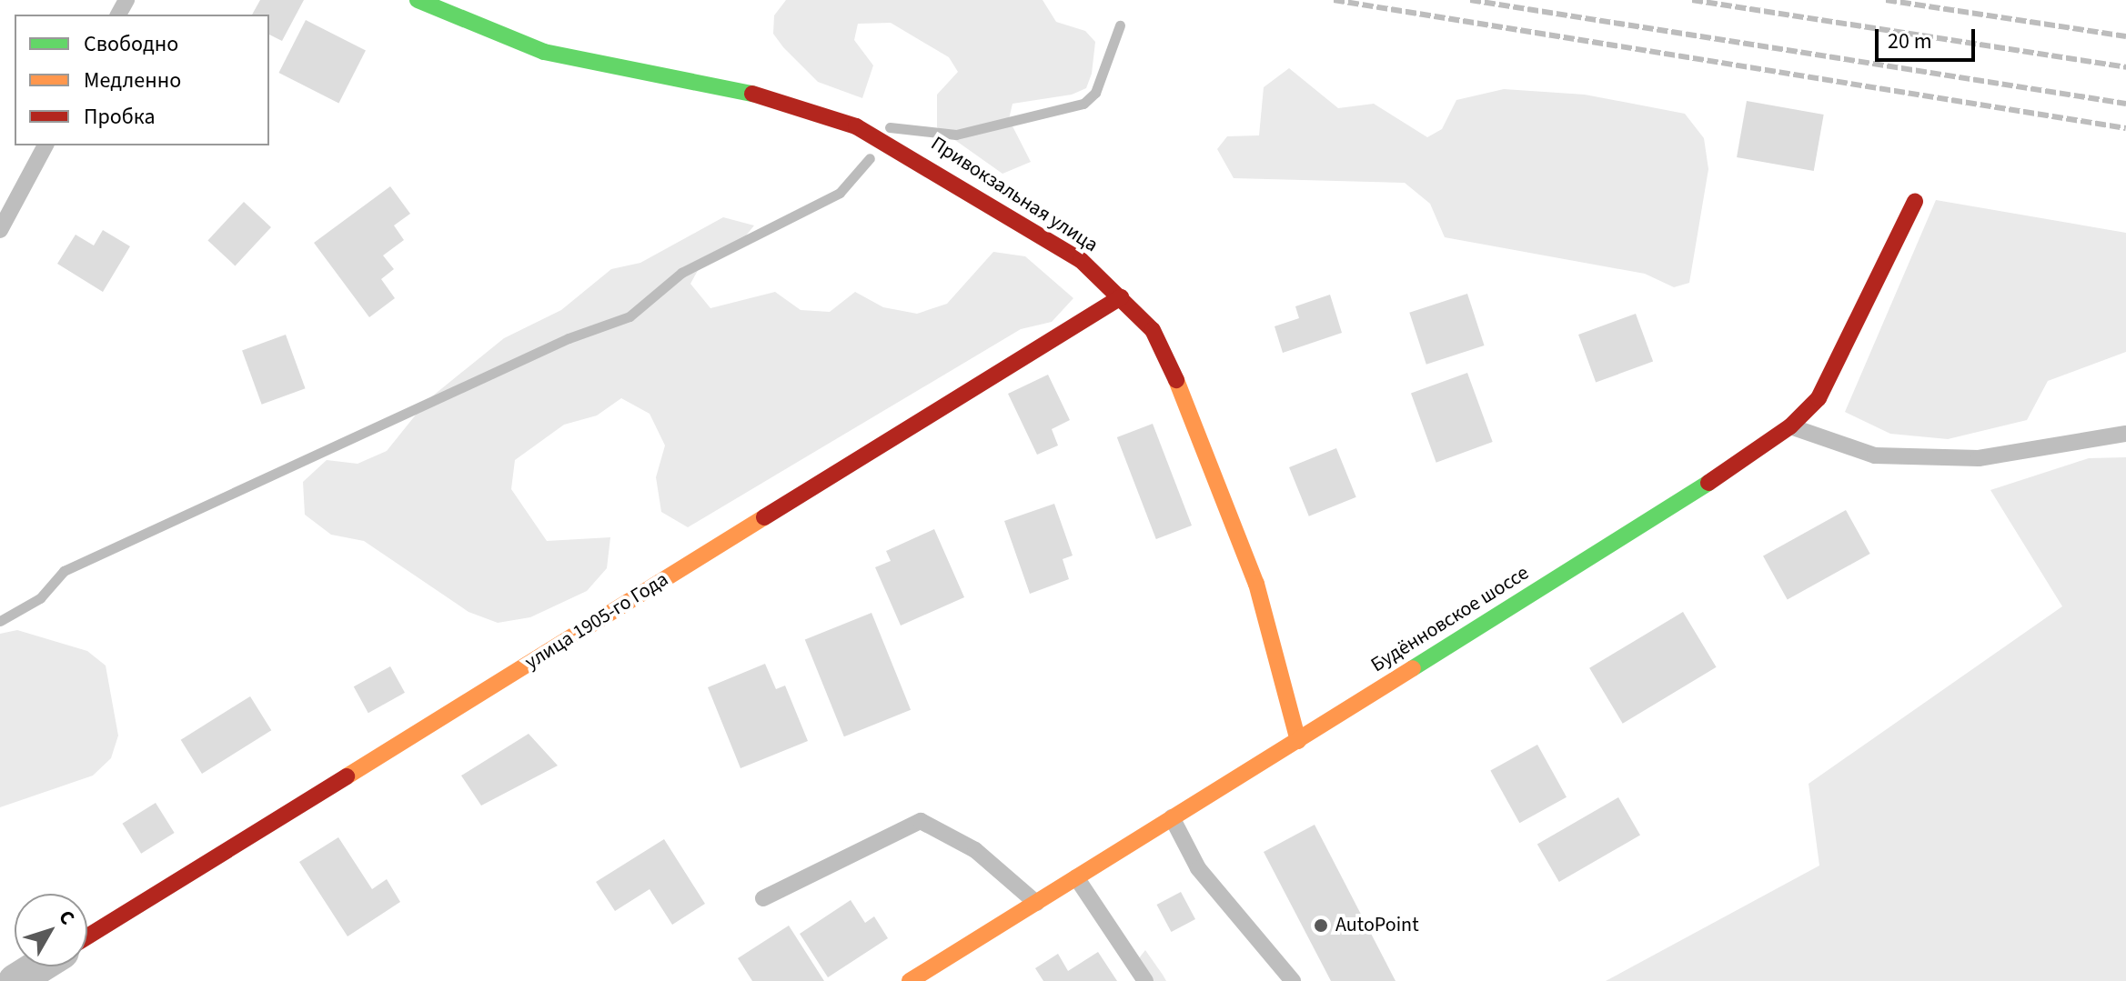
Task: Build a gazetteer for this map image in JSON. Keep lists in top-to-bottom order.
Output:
{
  "streets": {
    "street": ["Привокзальная улица", "Будённовское шоссе", "улица 1905-го Года"]
  },
  "crossings": [
    ["Привокзальная улица", "Будённовское шоссе"],
    ["Привокзальная улица", "улица 1905-го Года"]
  ],
  "places": ["AutoPoint"],
  "legend": ["Свободно", "Медленно", "Пробка"],
  "scale_bar": "20 m",
  "north": "top right"
}
